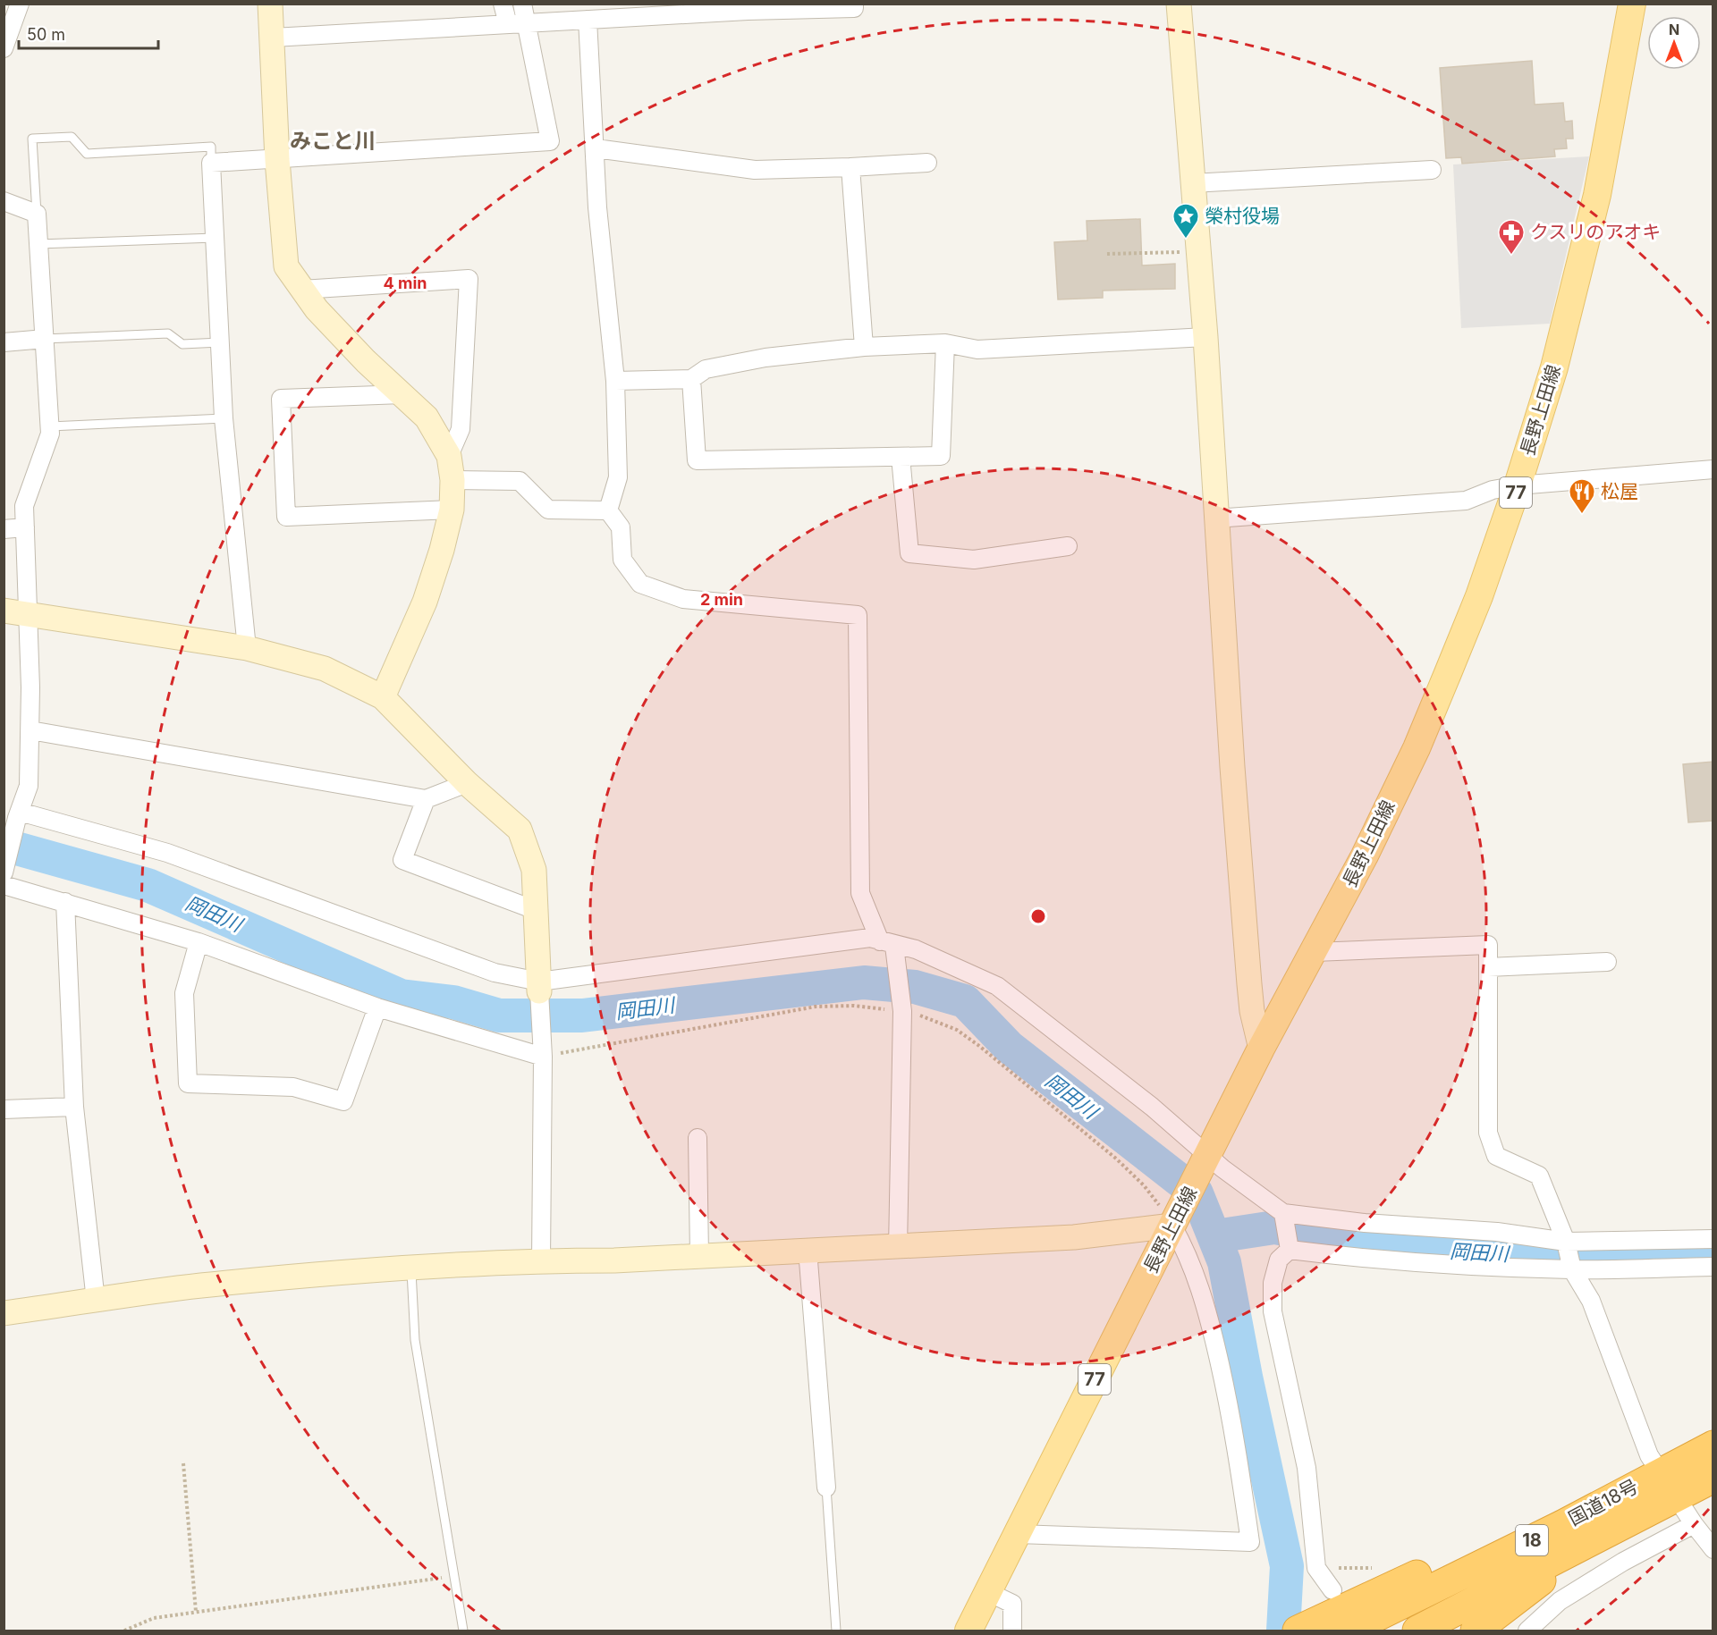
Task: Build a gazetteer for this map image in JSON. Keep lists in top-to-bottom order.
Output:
{
  "streets": {
    "highway": ["国道18号", "18"],
    "main road": ["長野上田線", "77"]
  },
  "districts": ["みこと川"],
  "water": ["岡田川"],
  "places": {
    "place": ["榮村役場"],
    "pharmacy": ["クスリのアオキ"],
    "restaurant": ["松屋"]
  },
  "scale_bar": "50 m",
  "north": "top",
  "rings": ["4 min", "2 min"]
}
